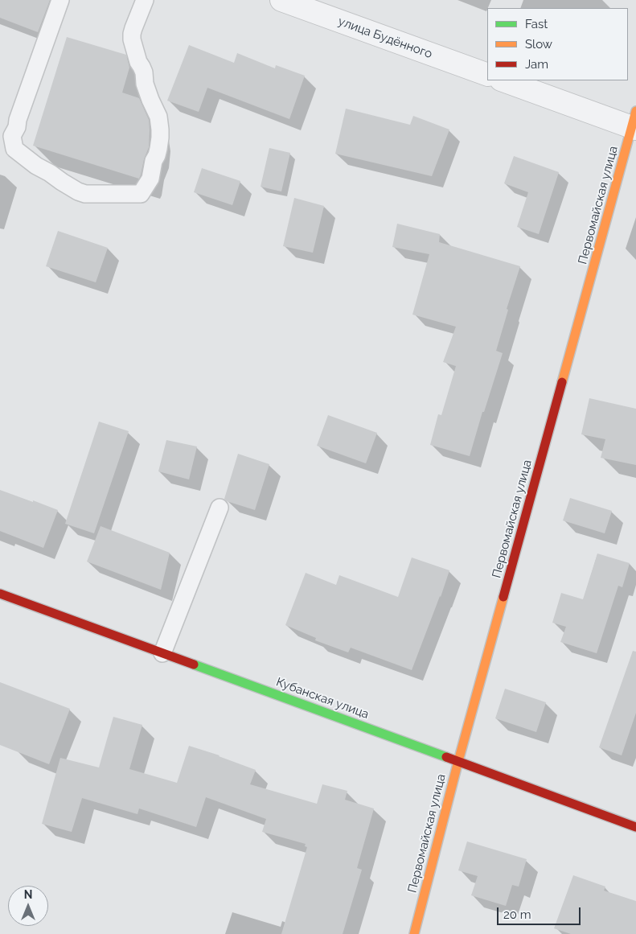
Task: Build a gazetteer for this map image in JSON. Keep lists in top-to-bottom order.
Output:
{
  "streets": {
    "street": ["улица Будённого", "Первомайская улица", "Кубанская улица"]
  },
  "crossings": [
    ["Первомайская улица", "Кубанская улица"]
  ],
  "legend": ["Fast", "Slow", "Jam"],
  "scale_bar": "20 m",
  "north": "top"
}
